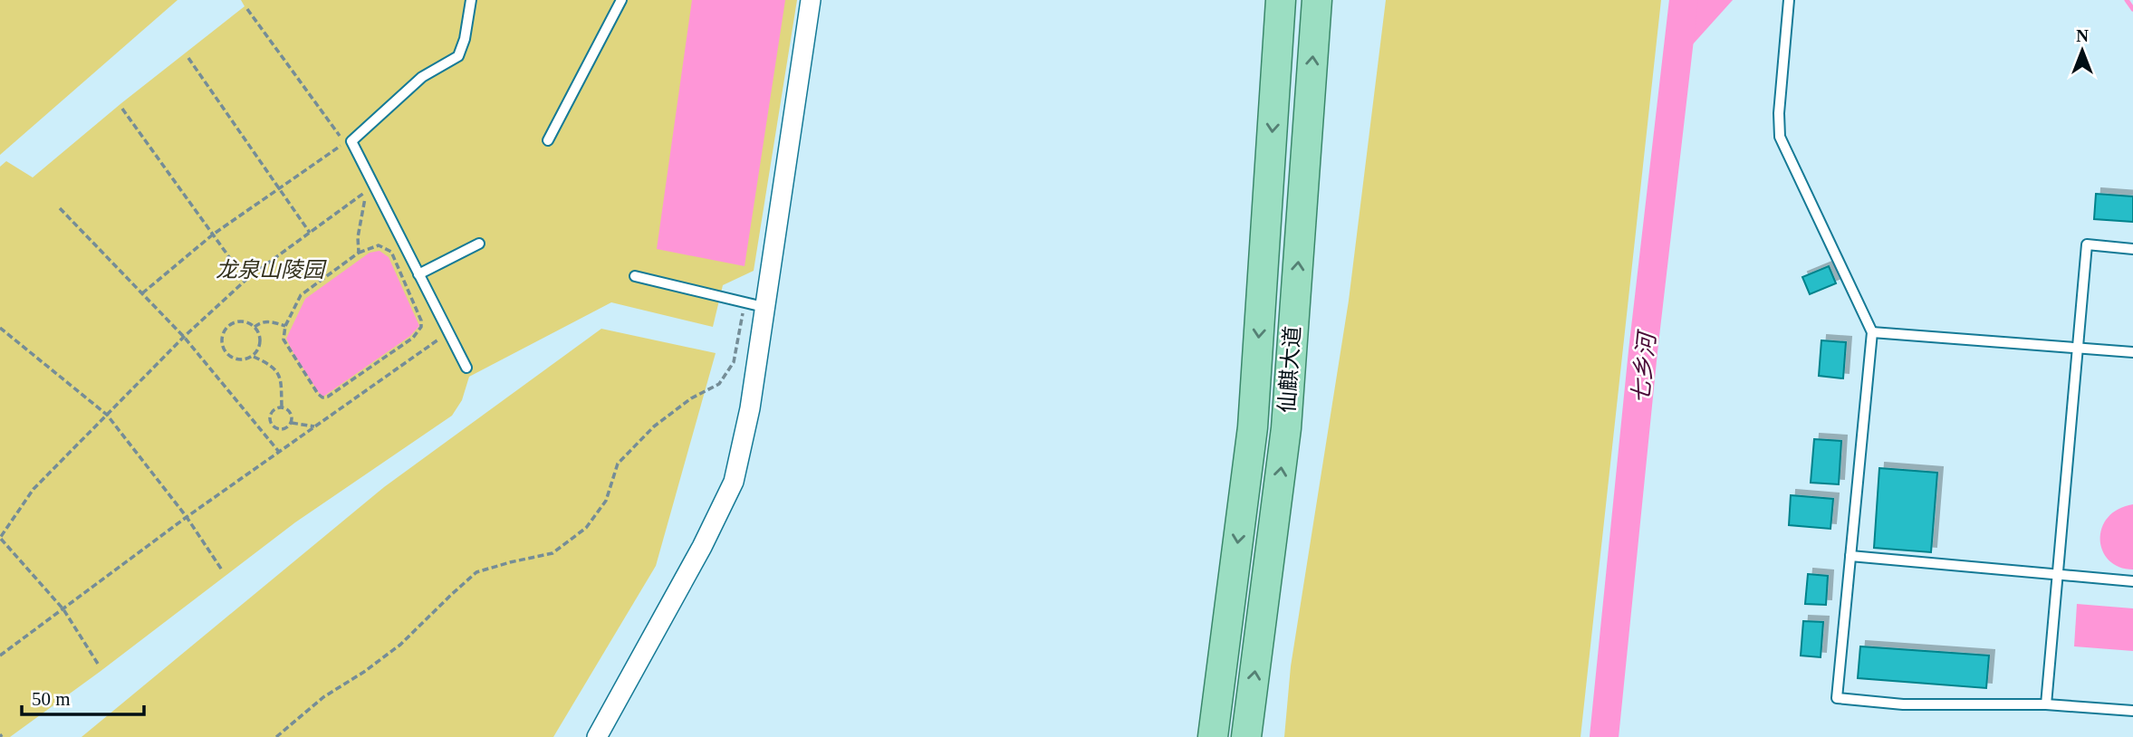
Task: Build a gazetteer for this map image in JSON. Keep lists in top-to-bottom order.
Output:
{
  "streets": {
    "main road": ["仙麒大道"]
  },
  "water": ["七乡河"],
  "parks": ["龙泉山陵园"],
  "scale_bar": "50 m",
  "north": "top"
}
